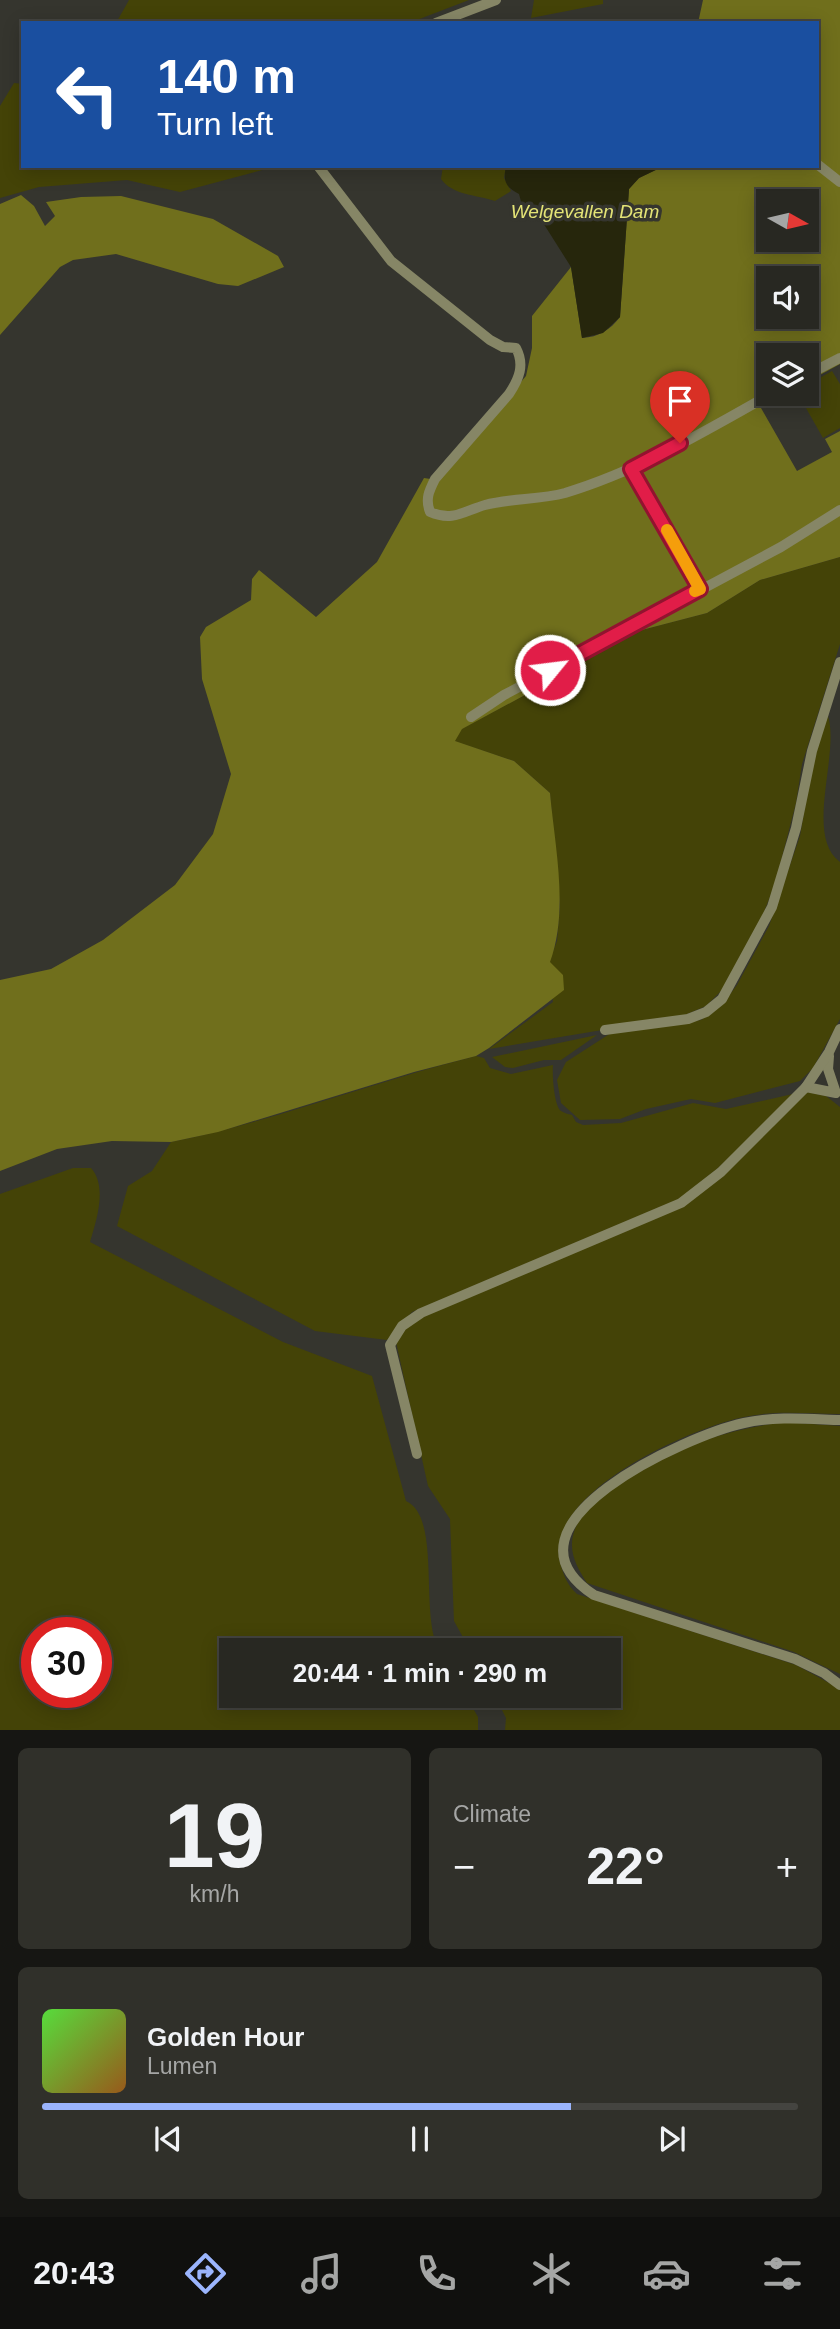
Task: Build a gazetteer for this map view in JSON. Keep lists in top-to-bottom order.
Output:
{
  "water": ["Welgevallen Dam"],
  "north": "right",
  "page": {
    "turn": ["140 m", "Turn left"],
    "limit": "30",
    "trip": "20:44 · 1 min · 290 m",
    "tile": [
      ["19", "km/h"],
      "Climate"
    ],
    "heat": ["−", "22°", "+"],
    "song": ["Golden Hour", "Lumen"],
    "tabs": "20:43"
  }
}
